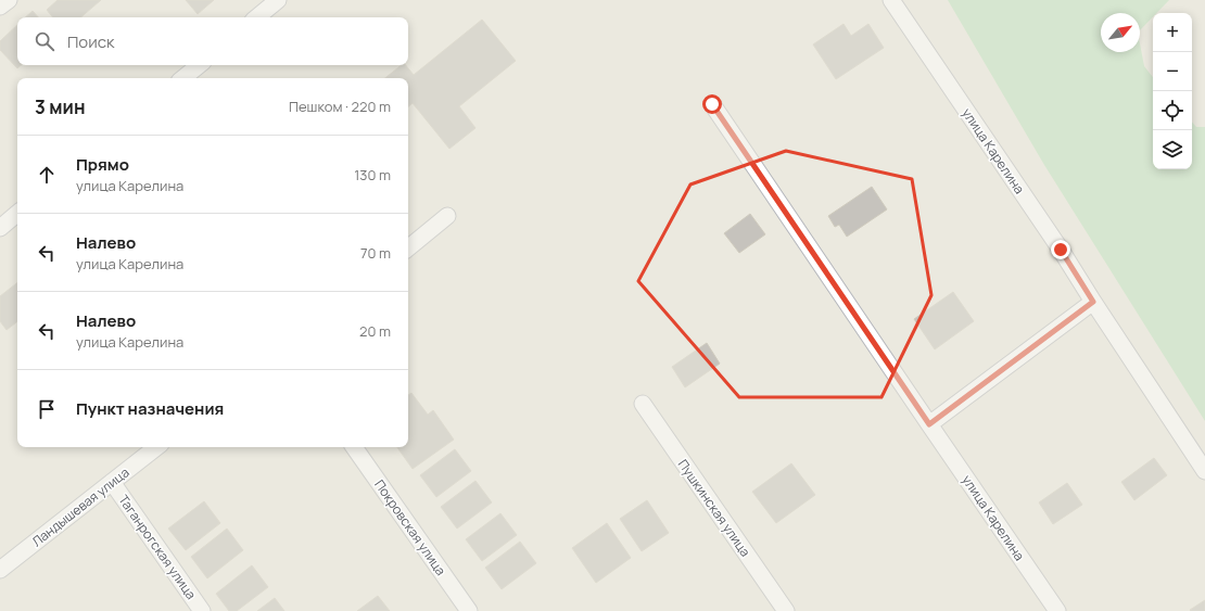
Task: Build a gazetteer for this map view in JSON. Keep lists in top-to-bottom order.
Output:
{
  "streets": {
    "street": [
      "улица Карелина",
      "Ландышевая улица",
      "Пушкинская улица",
      "Покровская улица",
      "Таганрогская улица"
    ]
  },
  "crossings": [
    ["Ландышевая улица", "Таганрогская улица"]
  ],
  "north": "top right",
  "page": {
    "map_buttons": ["+", "−"],
    "search": "Поиск",
    "heading": ["3 мин", "Пешком · 220 m"],
    "list": [
      ["Прямо", "улица Карелина", "130 m"],
      ["Налево", "улица Карелина", "70 m"],
      ["Налево", "улица Карелина", "20 m"],
      "Пункт назначения"
    ]
  }
}
